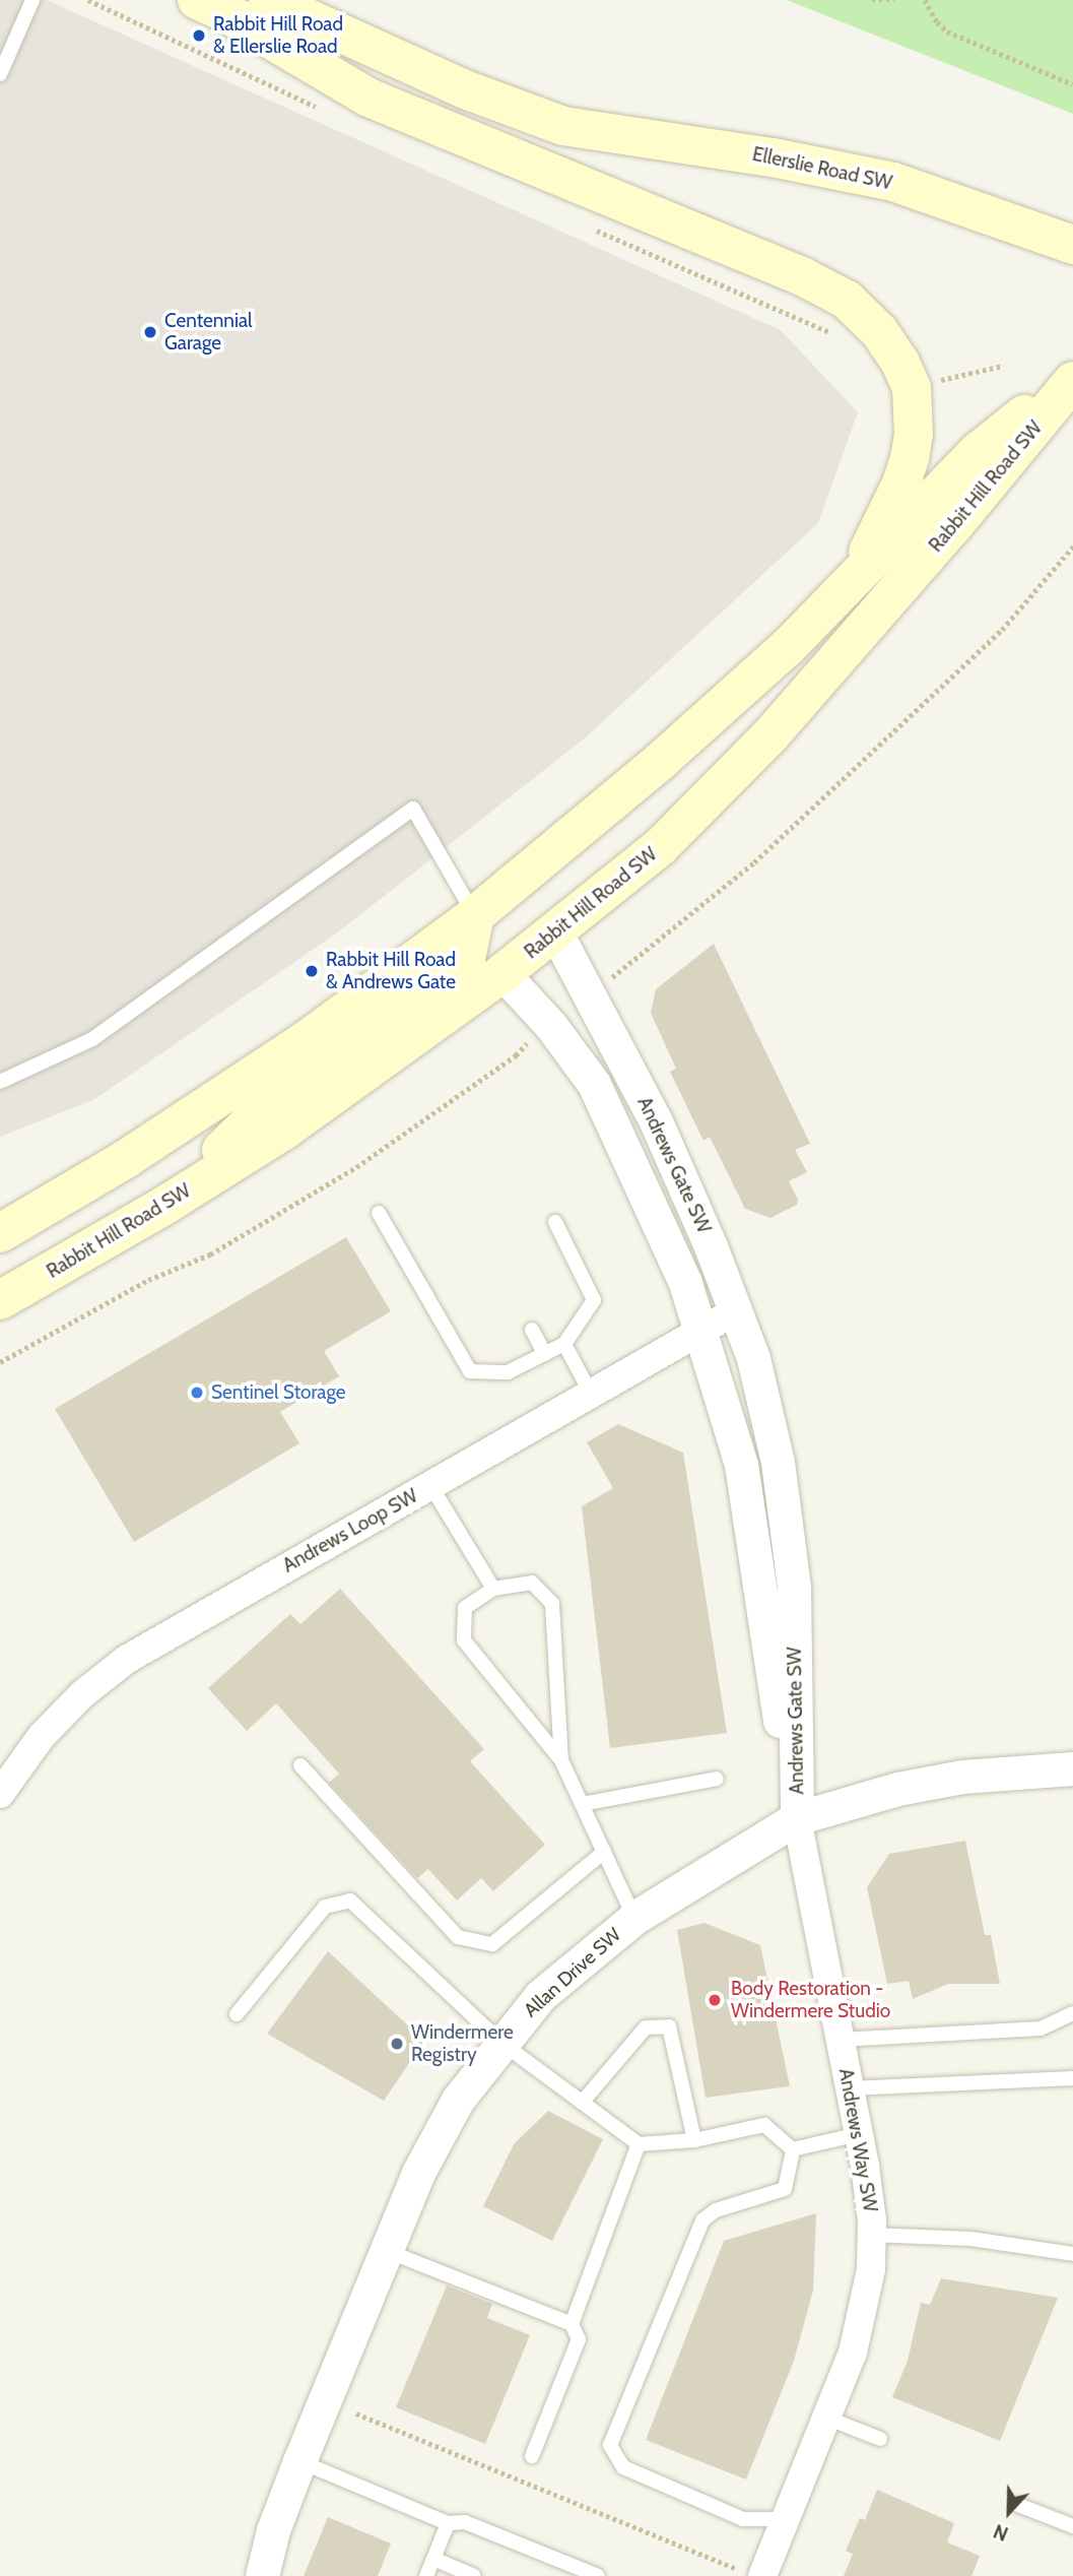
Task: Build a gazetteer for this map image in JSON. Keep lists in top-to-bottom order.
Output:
{
  "streets": {
    "main road": ["Ellerslie Road SW", "Rabbit Hill Road SW"],
    "street": [
      "Andrews Gate SW",
      "Andrews Loop SW",
      "Allan Drive SW",
      "Andrews Way SW"
    ]
  },
  "crossings": [
    ["Rabbit Hill Road SW", "Andrews Gate SW"],
    ["Andrews Gate SW", "Andrews Loop SW"],
    ["Andrews Gate SW", "Allan Drive SW"],
    ["Andrews Gate SW", "Andrews Way SW"],
    ["Allan Drive SW", "Andrews Way SW"]
  ],
  "places": [
    "Rabbit Hill Road & Ellerslie Road",
    "Centennial Garage",
    "Rabbit Hill Road & Andrews Gate",
    "Sentinel Storage",
    "Body Restoration - Windermere Studio",
    "Windermere Registry"
  ],
  "north": "bottom"
}
